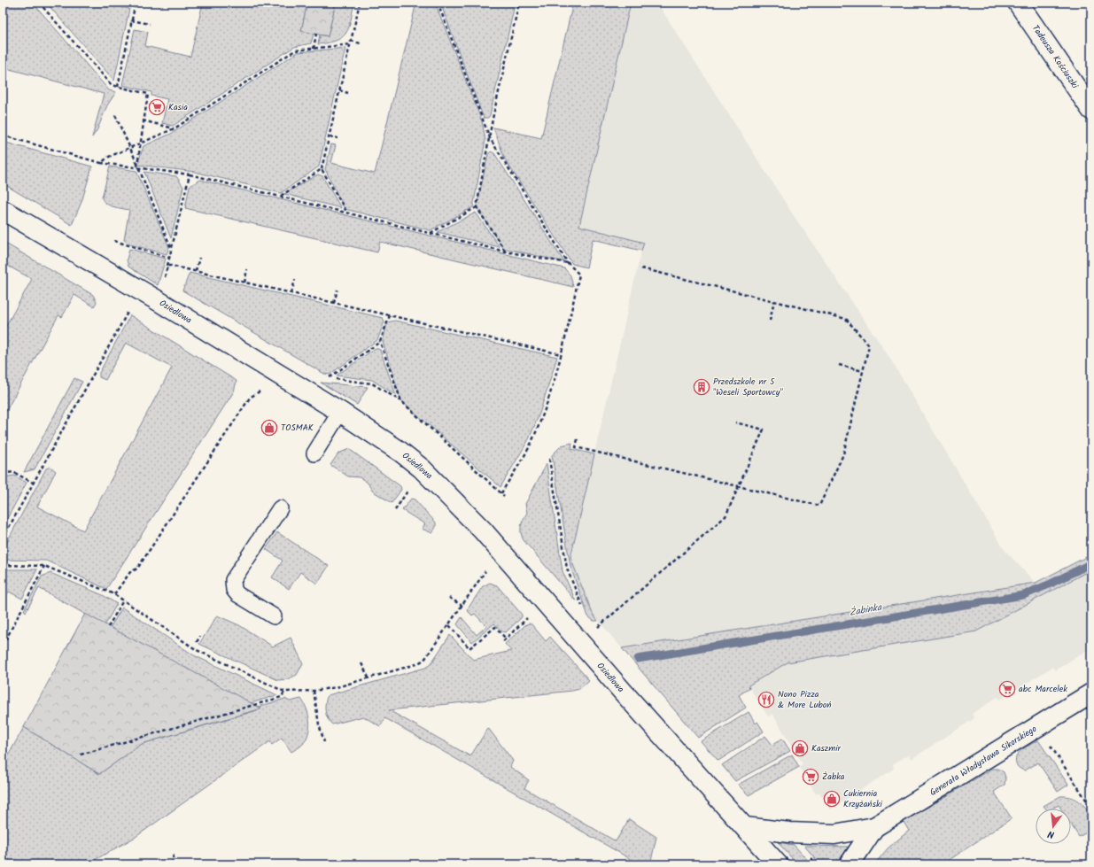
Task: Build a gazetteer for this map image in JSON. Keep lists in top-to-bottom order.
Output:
{
  "streets": {
    "street": ["Tadeusza Kościuszki", "Osiedlowa", "Generała Władysława Sikorskiego"]
  },
  "crossings": [
    ["Osiedlowa", "Generała Władysława Sikorskiego"]
  ],
  "water": ["Żabinka"],
  "places": {
    "supermarket": ["Kasia", "abc Marcelek", "Żabka"],
    "building": ["Przedszkole nr 5 \"Weseli Sportowcy\""],
    "shop": ["TOSMAK", "Kaszmir", "Cukiernia Krzyżański"],
    "restaurant": ["Nono Pizza & More Luboń"]
  },
  "north": "bottom"
}
